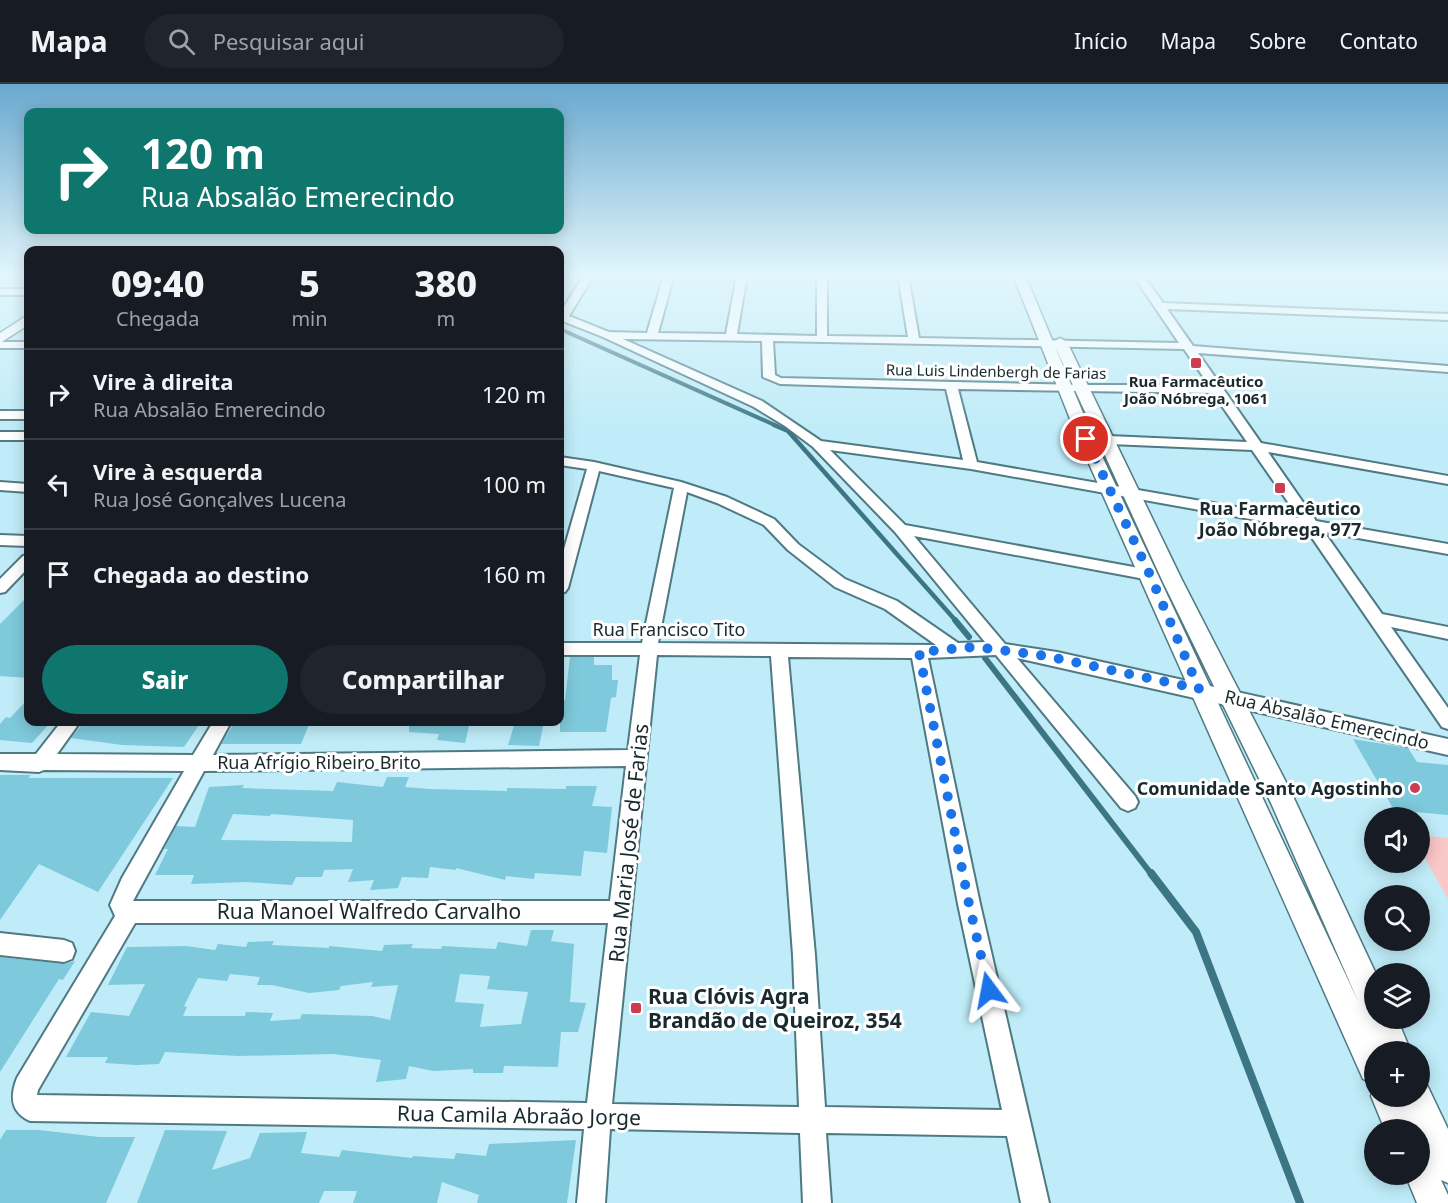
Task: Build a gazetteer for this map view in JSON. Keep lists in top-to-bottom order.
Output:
{
  "streets": {
    "street": [
      "Rua Luis Lindenbergh de Farias",
      "Rua Francisco Tito",
      "Rua Absalão Emerecindo",
      "Rua Afrígio Ribeiro Brito",
      "Rua Maria José de Farias",
      "Rua Manoel Walfredo Carvalho",
      "Rua Camila Abraão Jorge"
    ]
  },
  "crossings": [
    ["Rua Francisco Tito", "Rua Absalão Emerecindo"],
    ["Rua Francisco Tito", "Rua Maria José de Farias"],
    ["Rua Afrígio Ribeiro Brito", "Rua Maria José de Farias"],
    ["Rua Maria José de Farias", "Rua Manoel Walfredo Carvalho"],
    ["Rua Maria José de Farias", "Rua Camila Abraão Jorge"],
    ["Rua Manoel Walfredo Carvalho", "Rua Camila Abraão Jorge"]
  ],
  "places": {
    "transit": ["Rua Farmacêutico João Nóbrega, 1061", "Rua Farmacêutico João Nóbrega, 977", "Rua Clóvis Agra Brandão de Queiroz, 354"],
    "other": ["Comunidade Santo Agostinho"]
  },
  "page": {
    "header": "Mapa",
    "search": "Pesquisar aqui",
    "nav": [
      "Início",
      "Mapa",
      "Sobre",
      "Contato"
    ],
    "turn": ["120 m", "Rua Absalão Emerecindo"],
    "eta": [
      "09:40",
      "Chegada",
      "5",
      "min",
      "380",
      "m"
    ],
    "list": [
      {
        "name": "Vire à direita",
        "note": "Rua Absalão Emerecindo",
        "value": "120 m"
      },
      {
        "name": "Vire à esquerda",
        "note": "Rua José Gonçalves Lucena",
        "value": "100 m"
      },
      {
        "name": "Chegada ao destino",
        "value": "160 m"
      }
    ],
    "buttons": ["Sair", "Compartilhar"],
    "map_buttons": ["+", "−"]
  }
}
